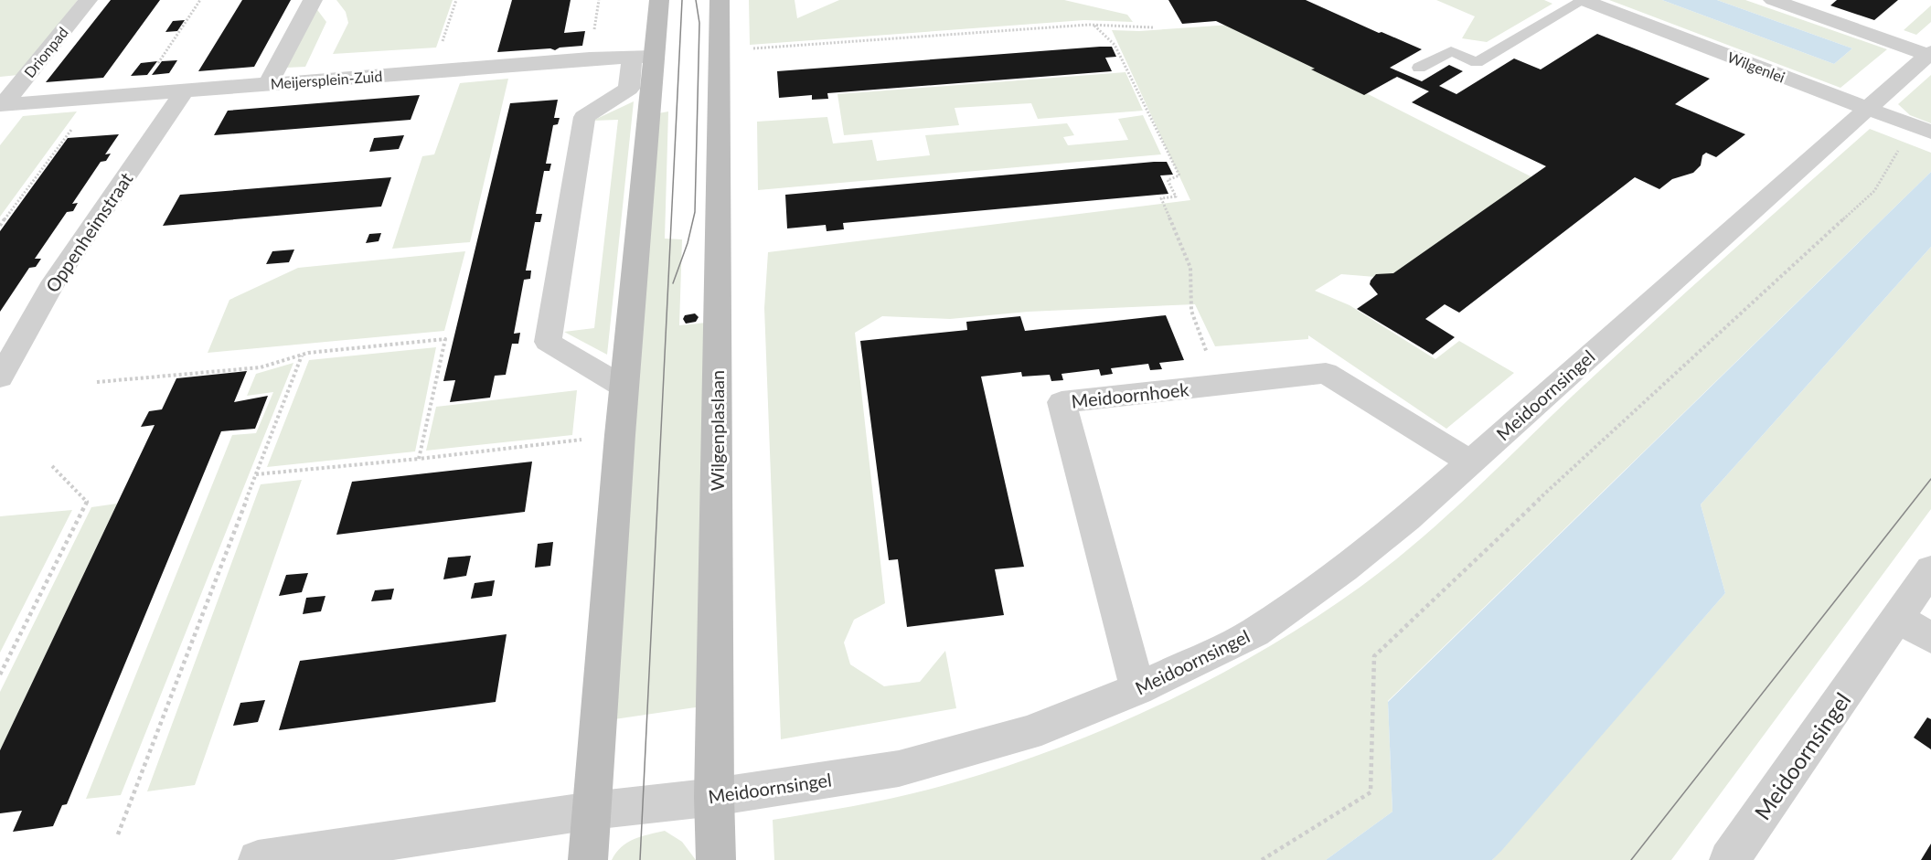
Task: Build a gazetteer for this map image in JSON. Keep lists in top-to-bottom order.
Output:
{
  "streets": {
    "street": [
      "Drionpad",
      "Wilgenlei",
      "Meijersplein-Zuid",
      "Oppenheimstraat",
      "Meidoornhoek",
      "Meidoornsingel",
      "Wilgenplaslaan"
    ]
  },
  "crossings": [
    ["Drionpad", "Meijersplein-Zuid"],
    ["Wilgenlei", "Meidoornsingel"],
    ["Meijersplein-Zuid", "Oppenheimstraat"],
    ["Meidoornhoek", "Meidoornsingel"],
    ["Meidoornsingel", "Wilgenplaslaan"]
  ]
}
